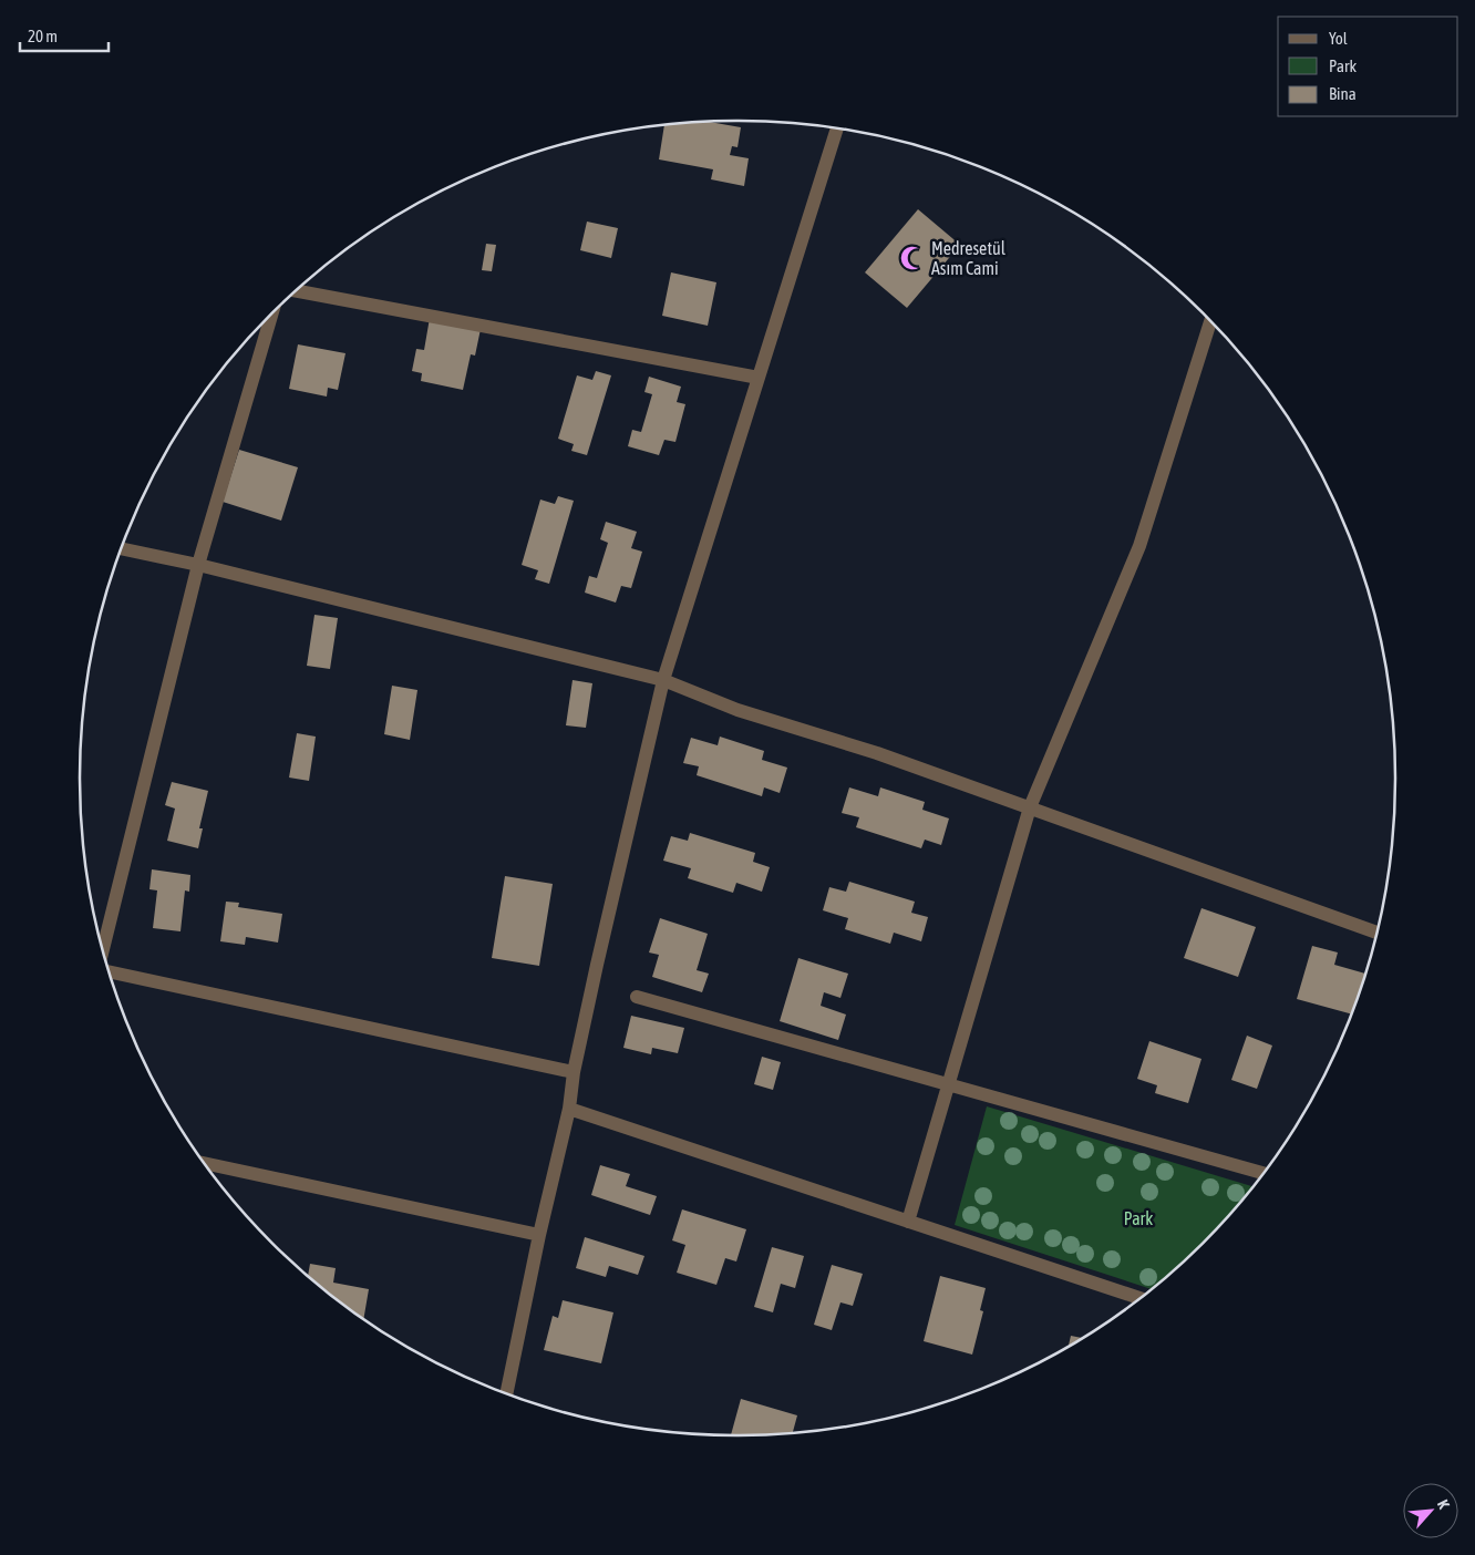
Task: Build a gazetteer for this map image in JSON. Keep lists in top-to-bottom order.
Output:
{
  "parks": ["Park"],
  "places": {
    "mosque": ["Medresetül Asım Cami"]
  },
  "legend": ["Yol", "Park", "Bina"],
  "scale_bar": "20 m",
  "north": "top right"
}
